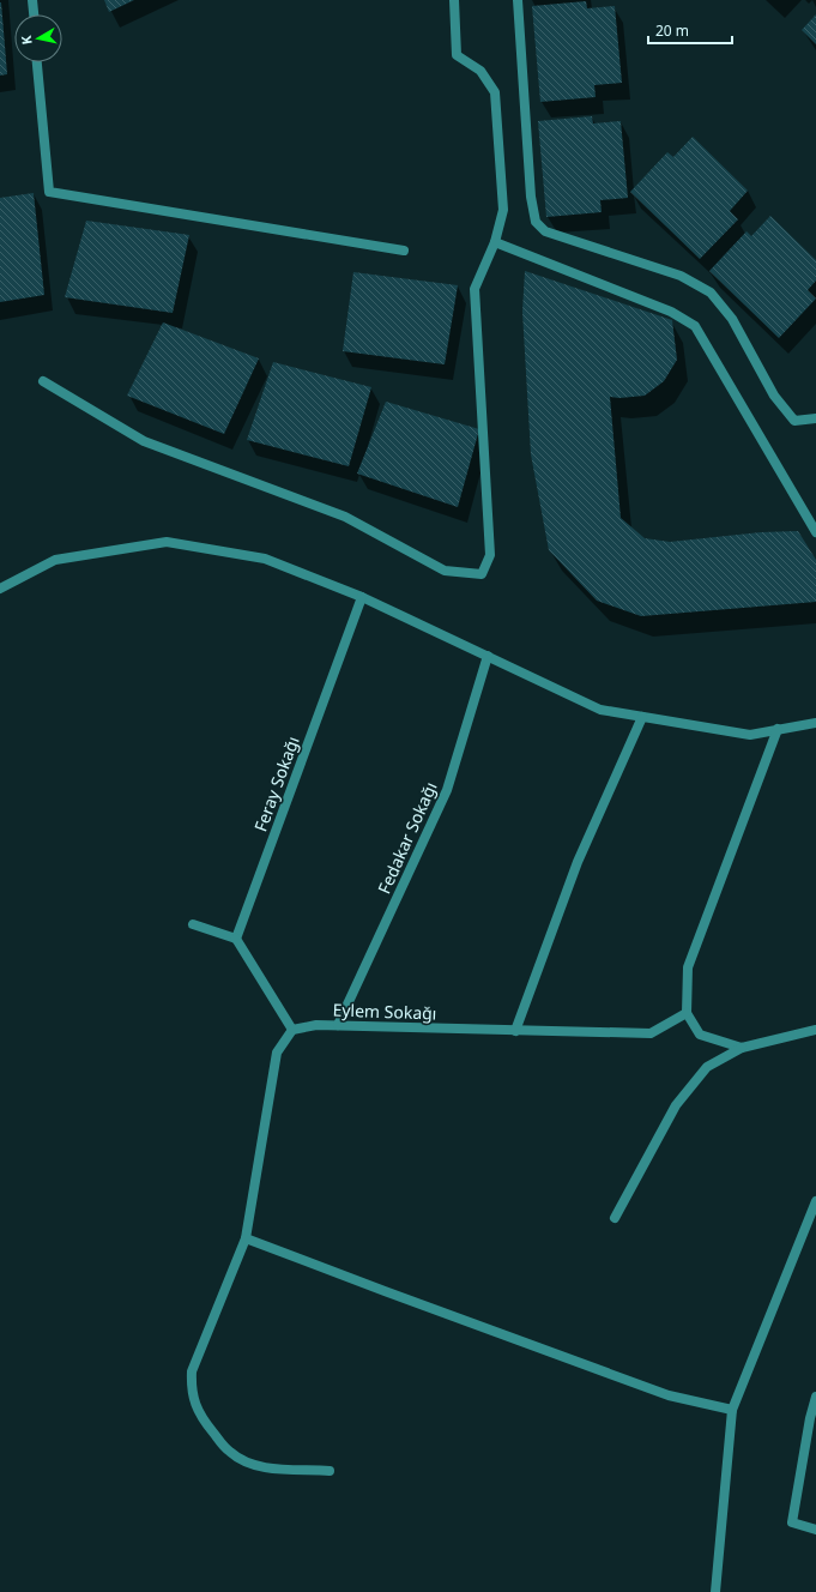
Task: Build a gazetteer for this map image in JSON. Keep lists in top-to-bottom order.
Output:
{
  "streets": {
    "street": ["Feray Sokağı", "Fedakar Sokağı", "Eylem Sokağı"]
  },
  "crossings": [
    ["Fedakar Sokağı", "Eylem Sokağı"]
  ],
  "scale_bar": "20 m",
  "north": "left"
}
